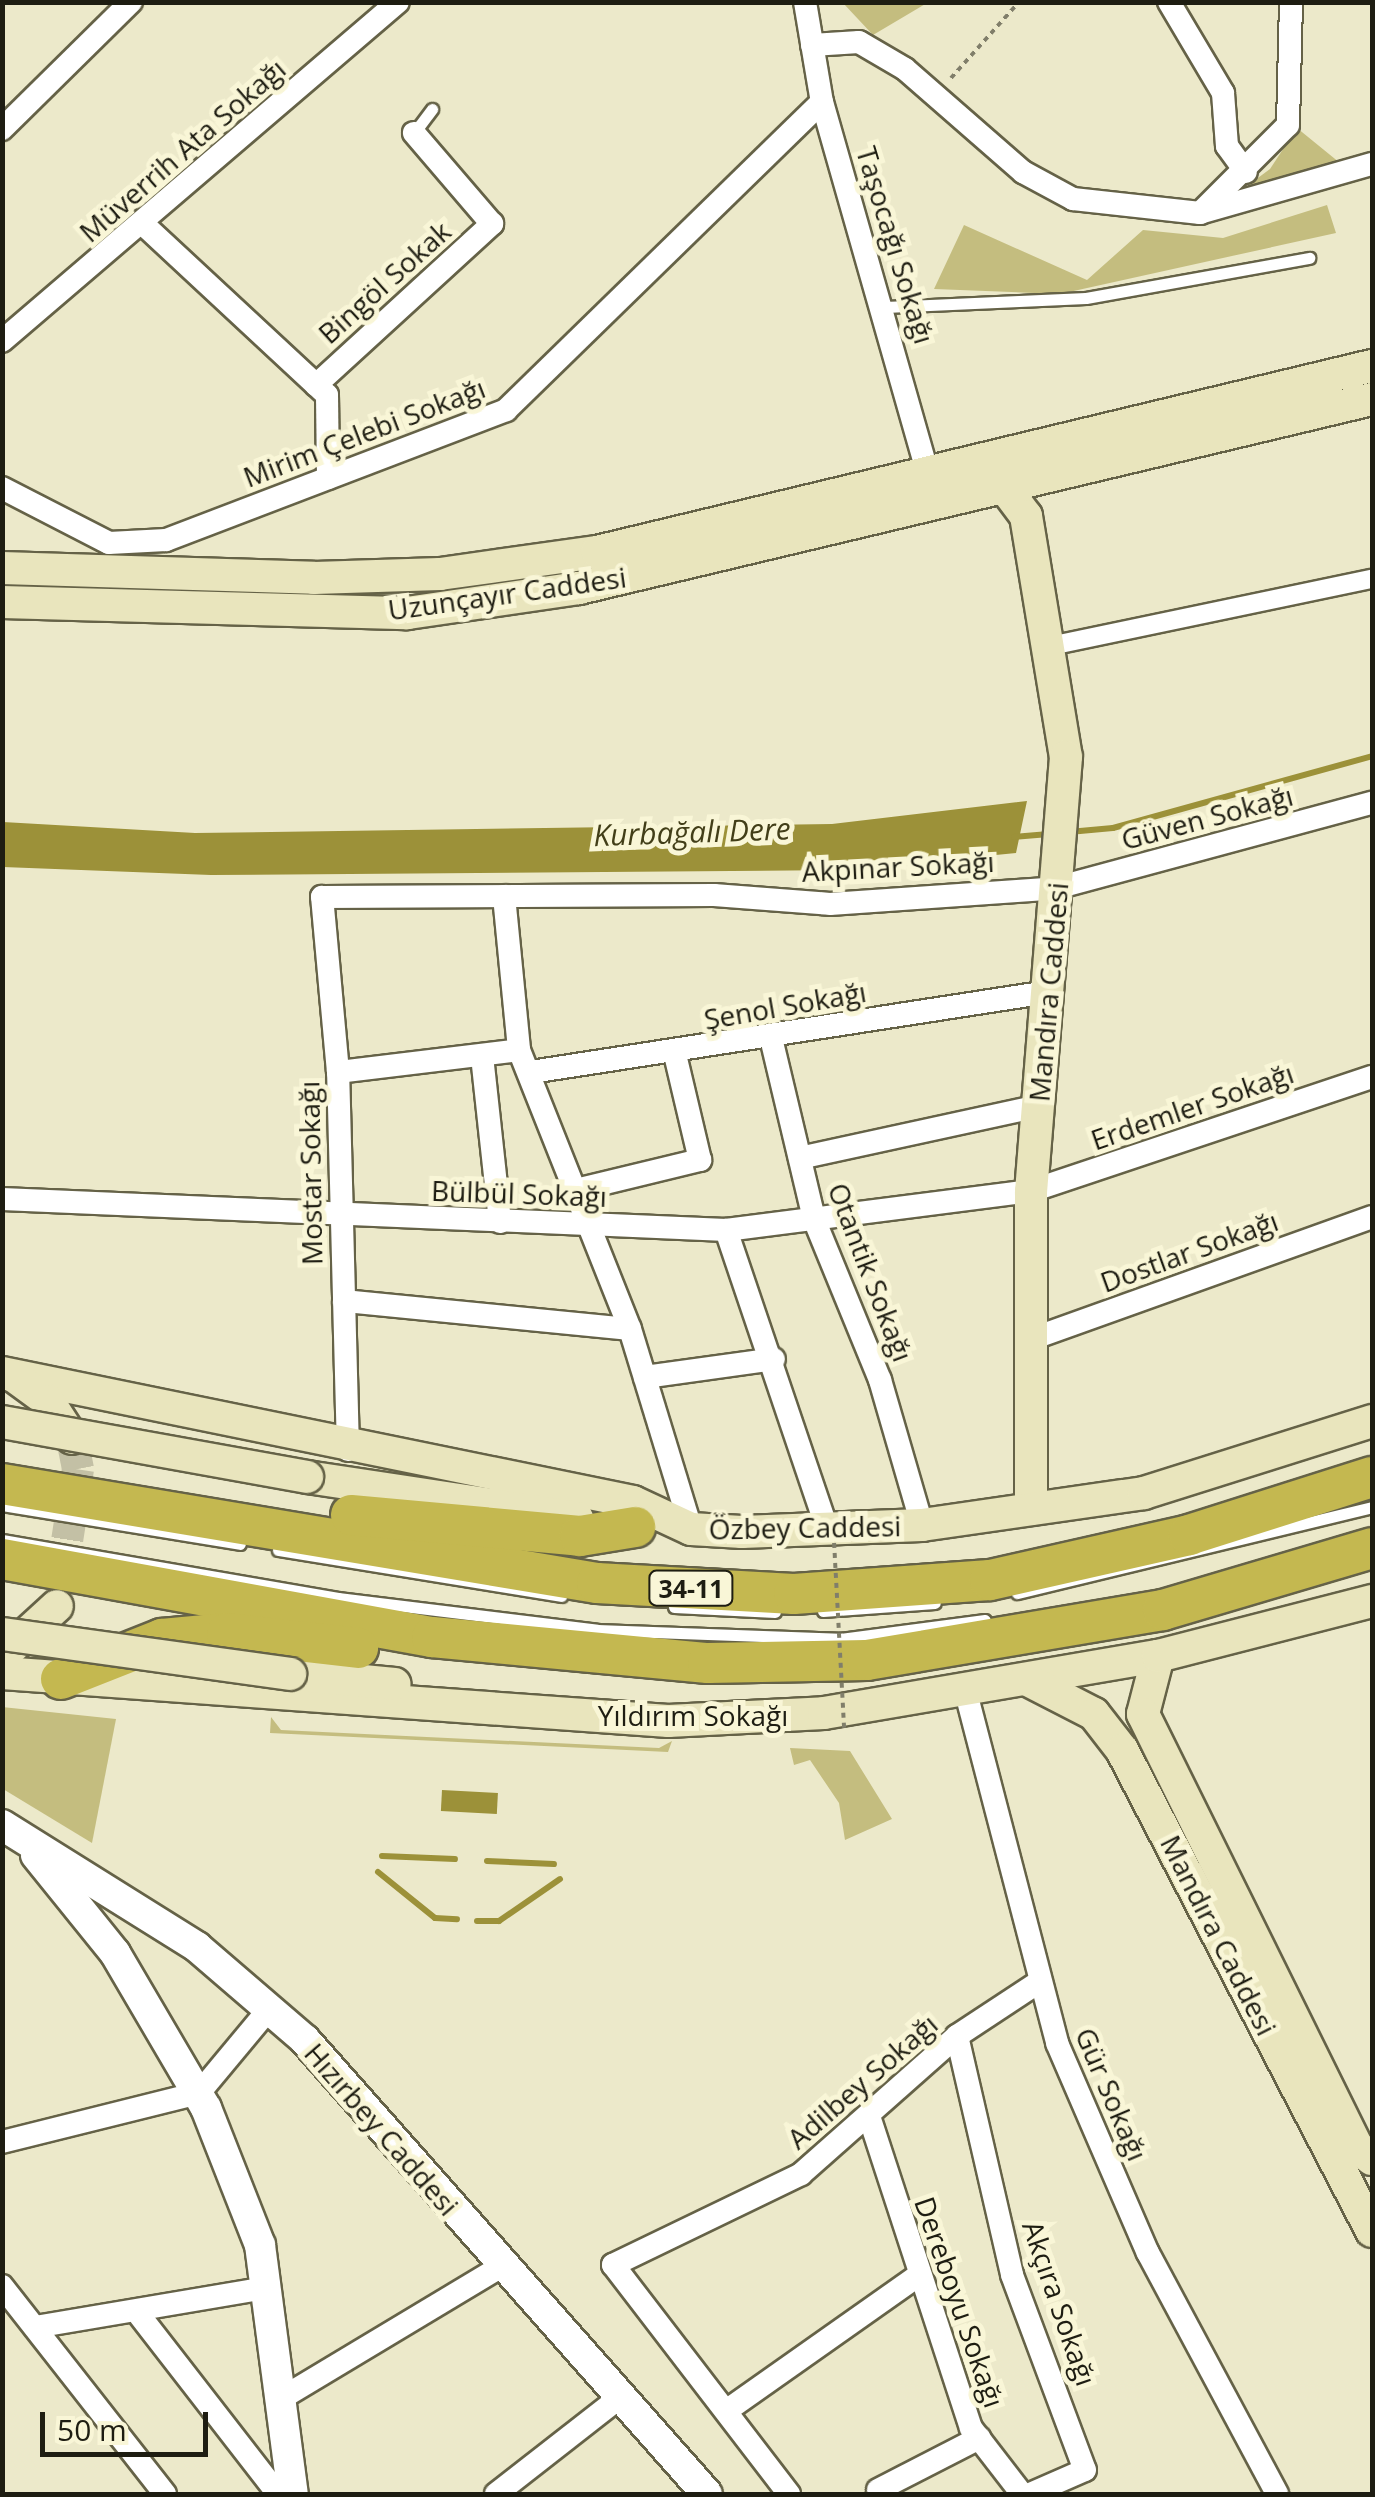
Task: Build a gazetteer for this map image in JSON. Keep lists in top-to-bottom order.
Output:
{
  "streets": {
    "highway": ["34-11"],
    "main road": [
      "Uzunçayır Caddesi",
      "Mandıra Caddesi",
      "Özbey Caddesi",
      "Yıldırım Sokağı"
    ],
    "street": [
      "Müverrih Ata Sokağı",
      "Taşocağı Sokağı",
      "Bingöl Sokak",
      "Mirim Çelebi Sokağı",
      "Güven Sokağı",
      "Akpınar Sokağı",
      "Şenol Sokağı",
      "Erdemler Sokağı",
      "Mostar Sokağı",
      "Bülbül Sokağı",
      "Dostlar Sokağı",
      "Otantik Sokağı",
      "Adilbey Sokağı",
      "Gür Sokağı",
      "Hızırbey Caddesi",
      "Dereboyu Sokağı",
      "Akçıra Sokağı"
    ]
  },
  "crossings": [
    ["Taşocağı Sokağı", "Mirim Çelebi Sokağı"],
    ["Taşocağı Sokağı", "Uzunçayır Caddesi"],
    ["Güven Sokağı", "Akpınar Sokağı"],
    ["Güven Sokağı", "Mandıra Caddesi"],
    ["Akpınar Sokağı", "Mandıra Caddesi"],
    ["Akpınar Sokağı", "Mostar Sokağı"],
    ["Mandıra Caddesi", "Şenol Sokağı"],
    ["Mandıra Caddesi", "Erdemler Sokağı"],
    ["Mandıra Caddesi", "Bülbül Sokağı"],
    ["Mandıra Caddesi", "Dostlar Sokağı"],
    ["Mandıra Caddesi", "Özbey Caddesi"],
    ["Mandıra Caddesi", "Yıldırım Sokağı"],
    ["Şenol Sokağı", "Otantik Sokağı"],
    ["Erdemler Sokağı", "Bülbül Sokağı"],
    ["Mostar Sokağı", "Bülbül Sokağı"],
    ["Mostar Sokağı", "Özbey Caddesi"],
    ["Bülbül Sokağı", "Otantik Sokağı"],
    ["Otantik Sokağı", "Özbey Caddesi"],
    ["Yıldırım Sokağı", "Gür Sokağı"],
    ["Adilbey Sokağı", "Gür Sokağı"],
    ["Adilbey Sokağı", "Dereboyu Sokağı"],
    ["Adilbey Sokağı", "Akçıra Sokağı"]
  ],
  "water": ["Kurbağalı Dere"],
  "scale_bar": "50 m"
}
